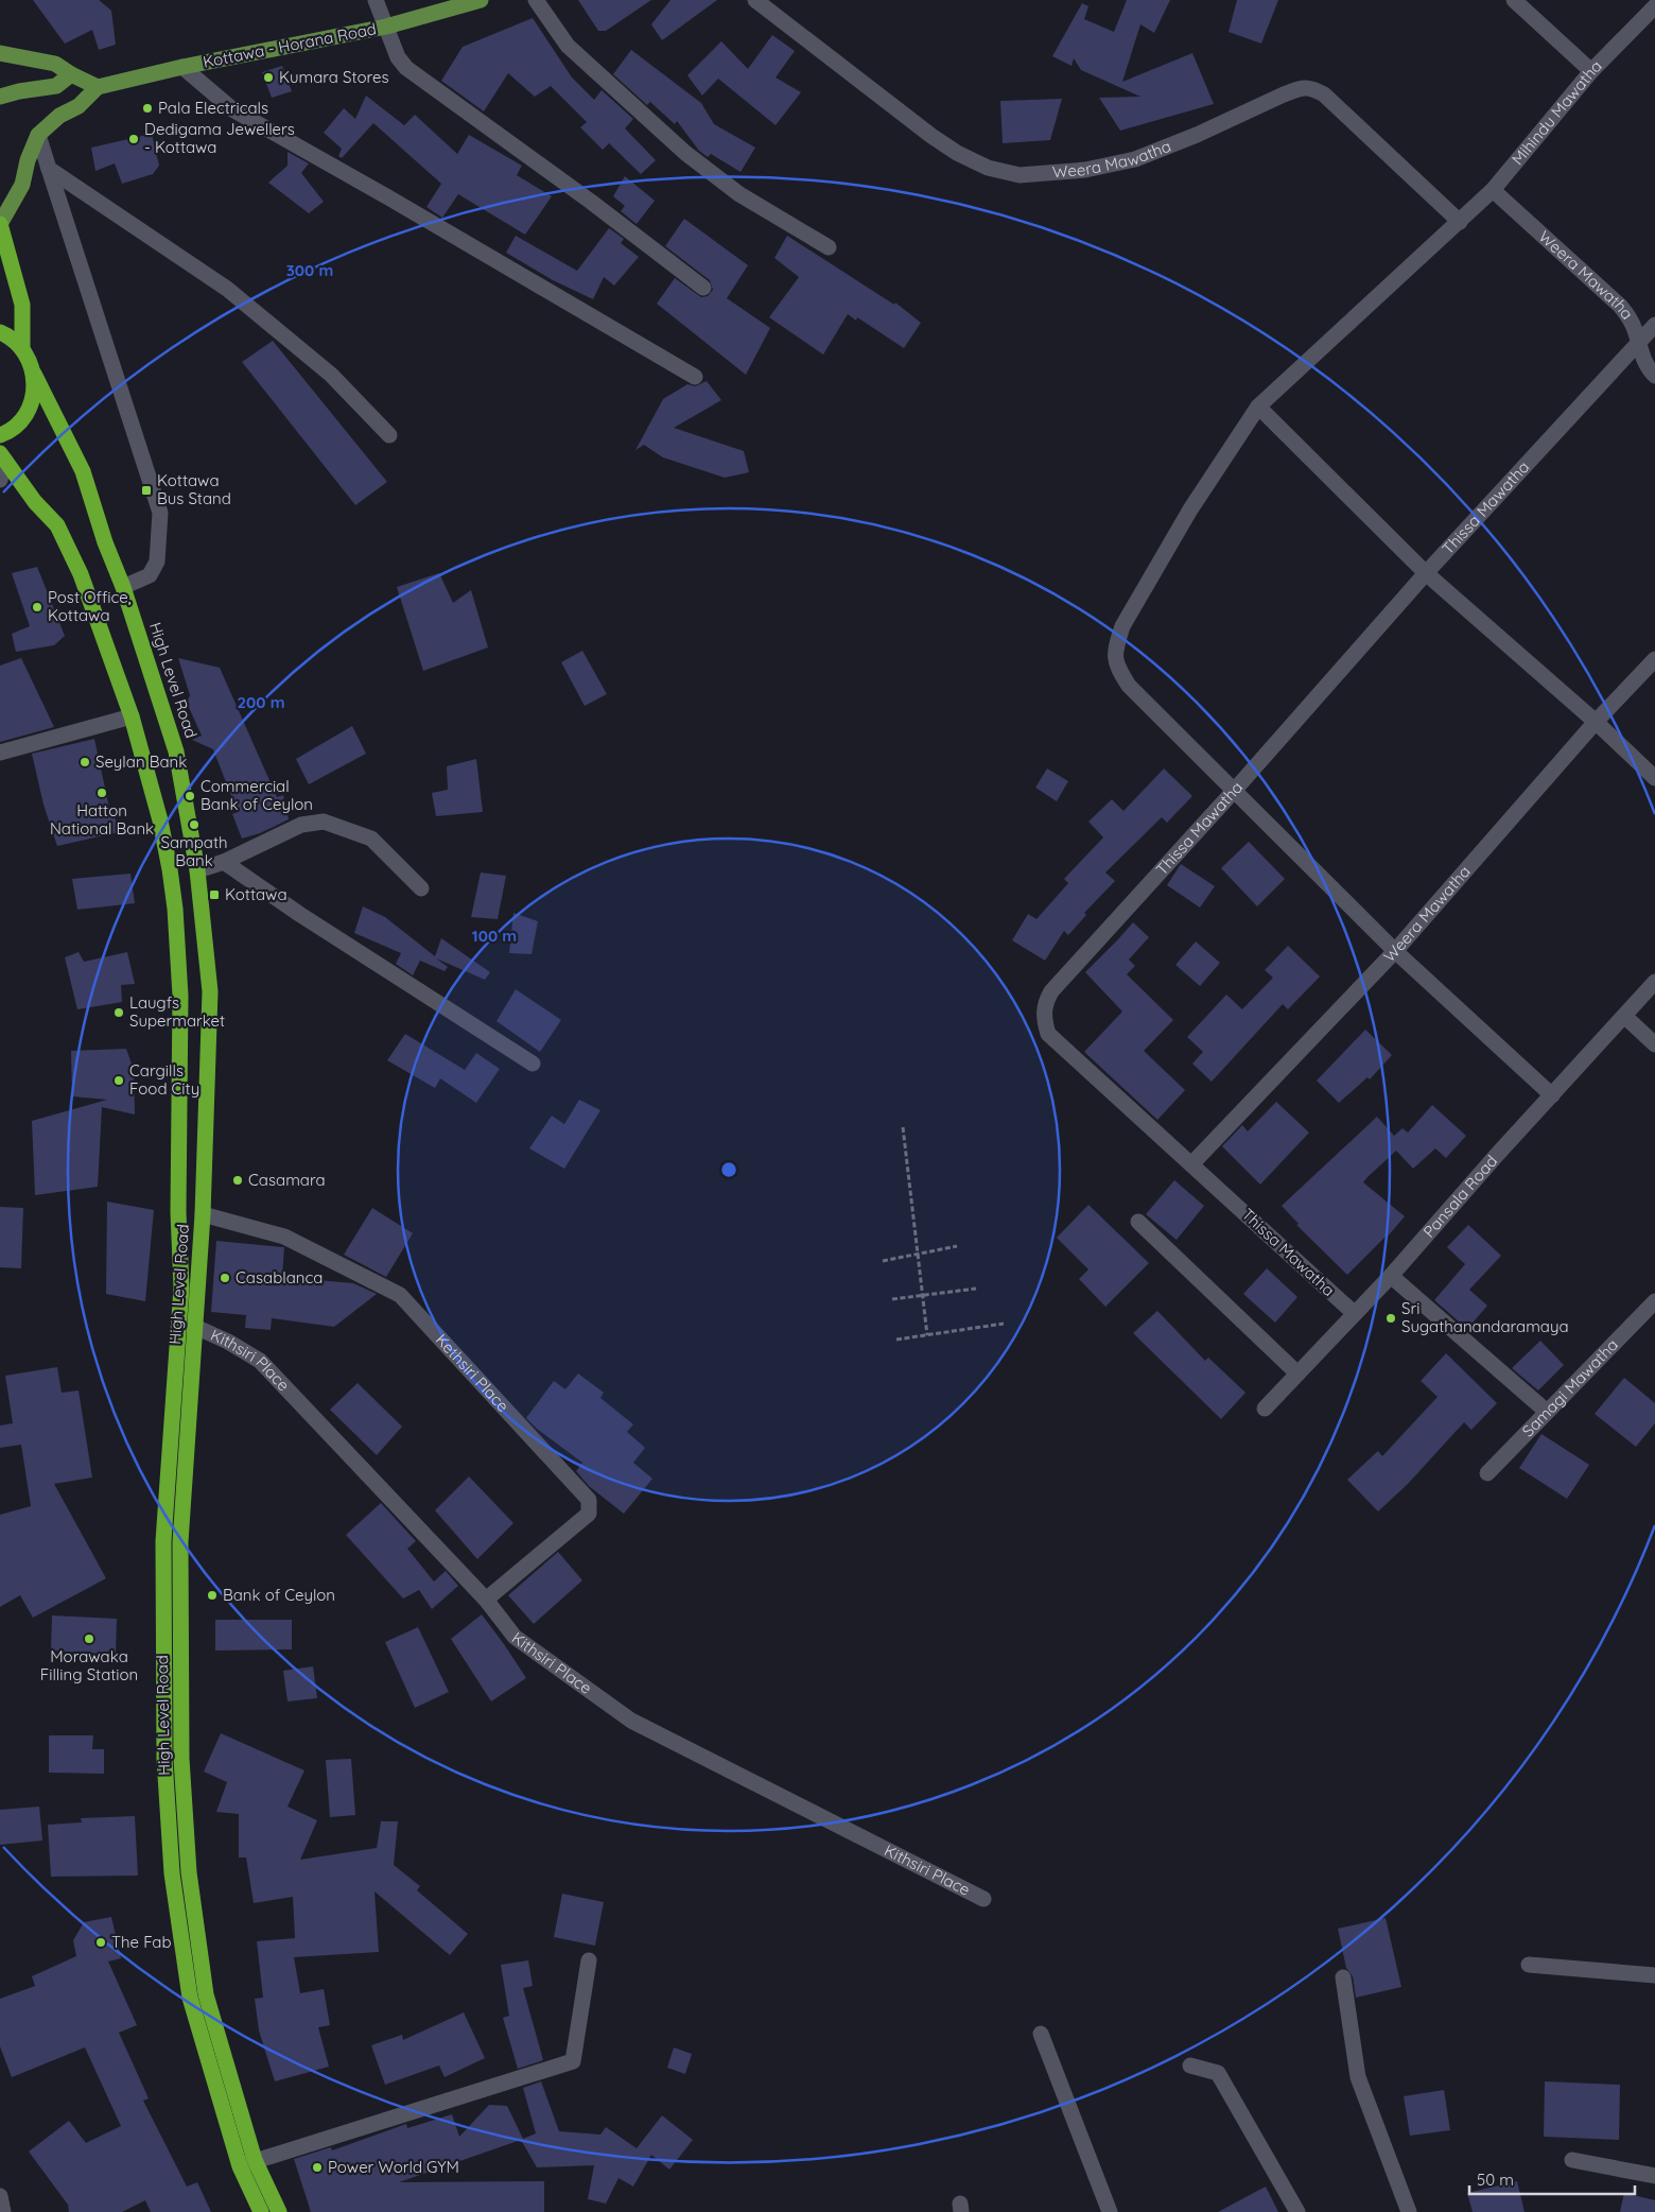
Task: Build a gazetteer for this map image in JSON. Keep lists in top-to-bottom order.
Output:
{
  "streets": {
    "highway": ["High Level Road"],
    "main road": ["Kottawa - Horana Road"],
    "street": [
      "Mihindu Mawatha",
      "Weera Mawatha",
      "Thissa Mawatha",
      "Pansala Road",
      "Kithsiri Place",
      "Kethsiri Place",
      "Samagi Mawatha"
    ]
  },
  "crossings": [
    ["Mihindu Mawatha", "Weera Mawatha"],
    ["Mihindu Mawatha", "Thissa Mawatha"],
    ["Mihindu Mawatha", "Pansala Road"],
    ["Weera Mawatha", "Thissa Mawatha"],
    ["Thissa Mawatha", "Pansala Road"],
    ["High Level Road", "Kithsiri Place"],
    ["High Level Road", "Kethsiri Place"],
    ["Kithsiri Place", "Kethsiri Place"]
  ],
  "places": {
    "other": [
      "Kumara Stores",
      "Pala Electricals",
      "Dedigama Jewellers - Kottawa",
      "Post Office, Kottawa",
      "Seylan Bank",
      "Hatton National Bank",
      "Commercial Bank of Ceylon",
      "Sampath Bank",
      "Laugfs Supermarket",
      "Cargills Food City",
      "Casamara",
      "Casablanca",
      "Sri Sugathanandaramaya",
      "Bank of Ceylon",
      "Morawaka Filling Station",
      "The Fab",
      "Power World GYM"
    ],
    "transit": ["Kottawa Bus Stand", "Kottawa"]
  },
  "scale_bar": "50 m",
  "rings": ["300 m", "200 m", "100 m"]
}
